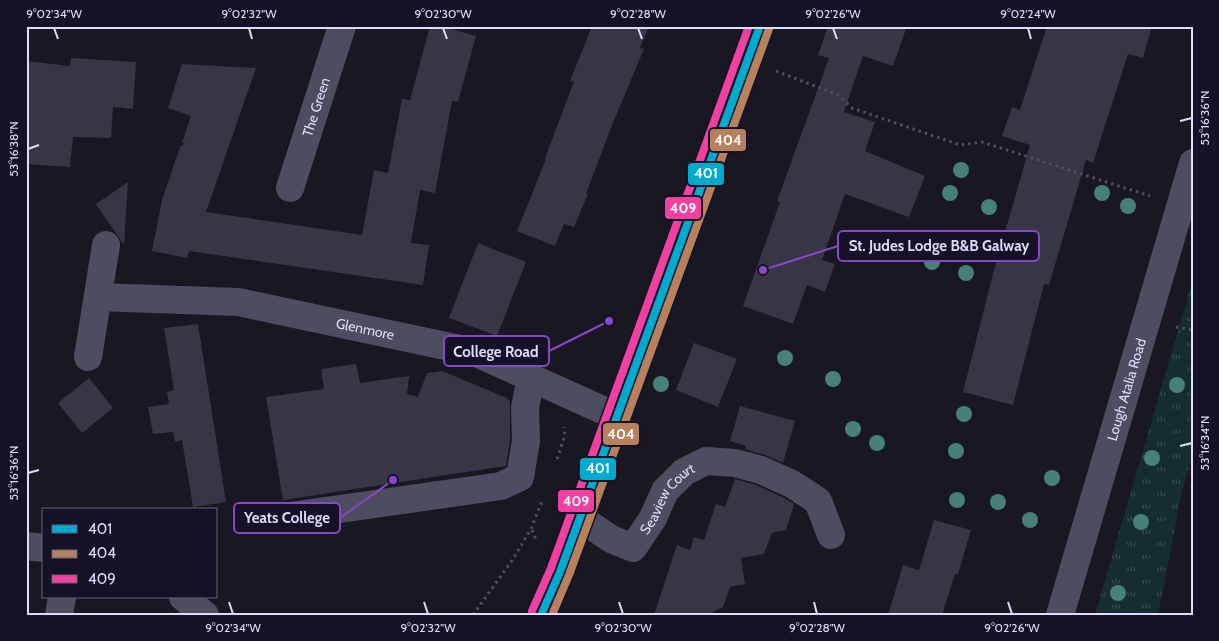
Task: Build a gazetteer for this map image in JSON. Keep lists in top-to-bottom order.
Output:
{
  "streets": {
    "street": [
      "The Green",
      "Glenmore",
      "Lough Atalia Road",
      "Seaview Court"
    ]
  },
  "places": ["St. Judes Lodge B&B Galway", "College Road", "Yeats College"],
  "lines": ["transit line 401", "transit line 409", "transit line 404"],
  "legend": ["401", "404", "409"],
  "coordinates": [
    "9°02'34\"W",
    "9°02'32\"W",
    "9°02'30\"W",
    "9°02'28\"W",
    "9°02'26\"W",
    "9°02'24\"W",
    "53°16'36\"N",
    "53°16'38\"N",
    "53°16'34\"N"
  ]
}
